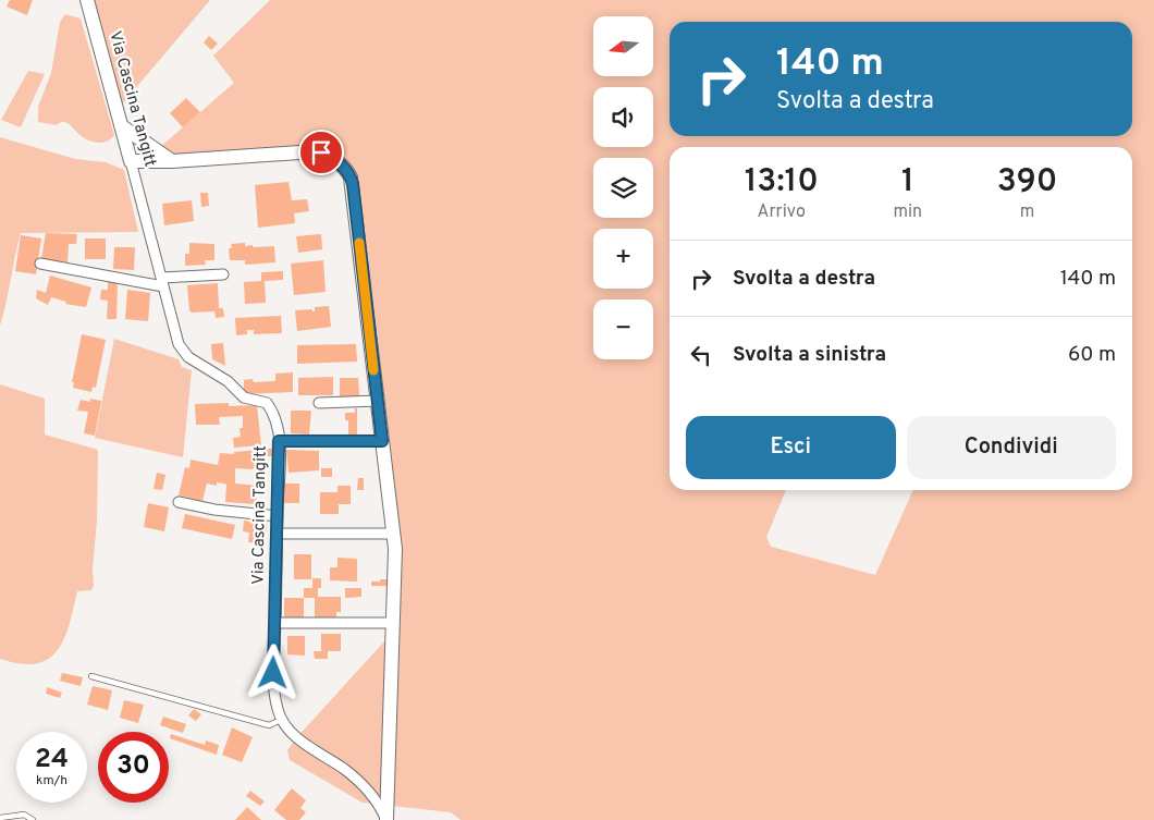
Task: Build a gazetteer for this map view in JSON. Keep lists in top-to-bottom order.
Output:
{
  "streets": {
    "street": ["Via Cascina Tangitt"]
  },
  "north": "left",
  "page": {
    "map_buttons": ["+", "−"],
    "turn": ["140 m", "Svolta a destra"],
    "eta": [
      "13:10",
      "Arrivo",
      "1",
      "min",
      "390",
      "m"
    ],
    "list": [
      {
        "name": "Svolta a destra",
        "value": "140 m"
      },
      {
        "name": "Svolta a sinistra",
        "value": "60 m"
      }
    ],
    "buttons": ["Esci", "Condividi"],
    "speed": "24 km/h",
    "limit": "30"
  }
}
